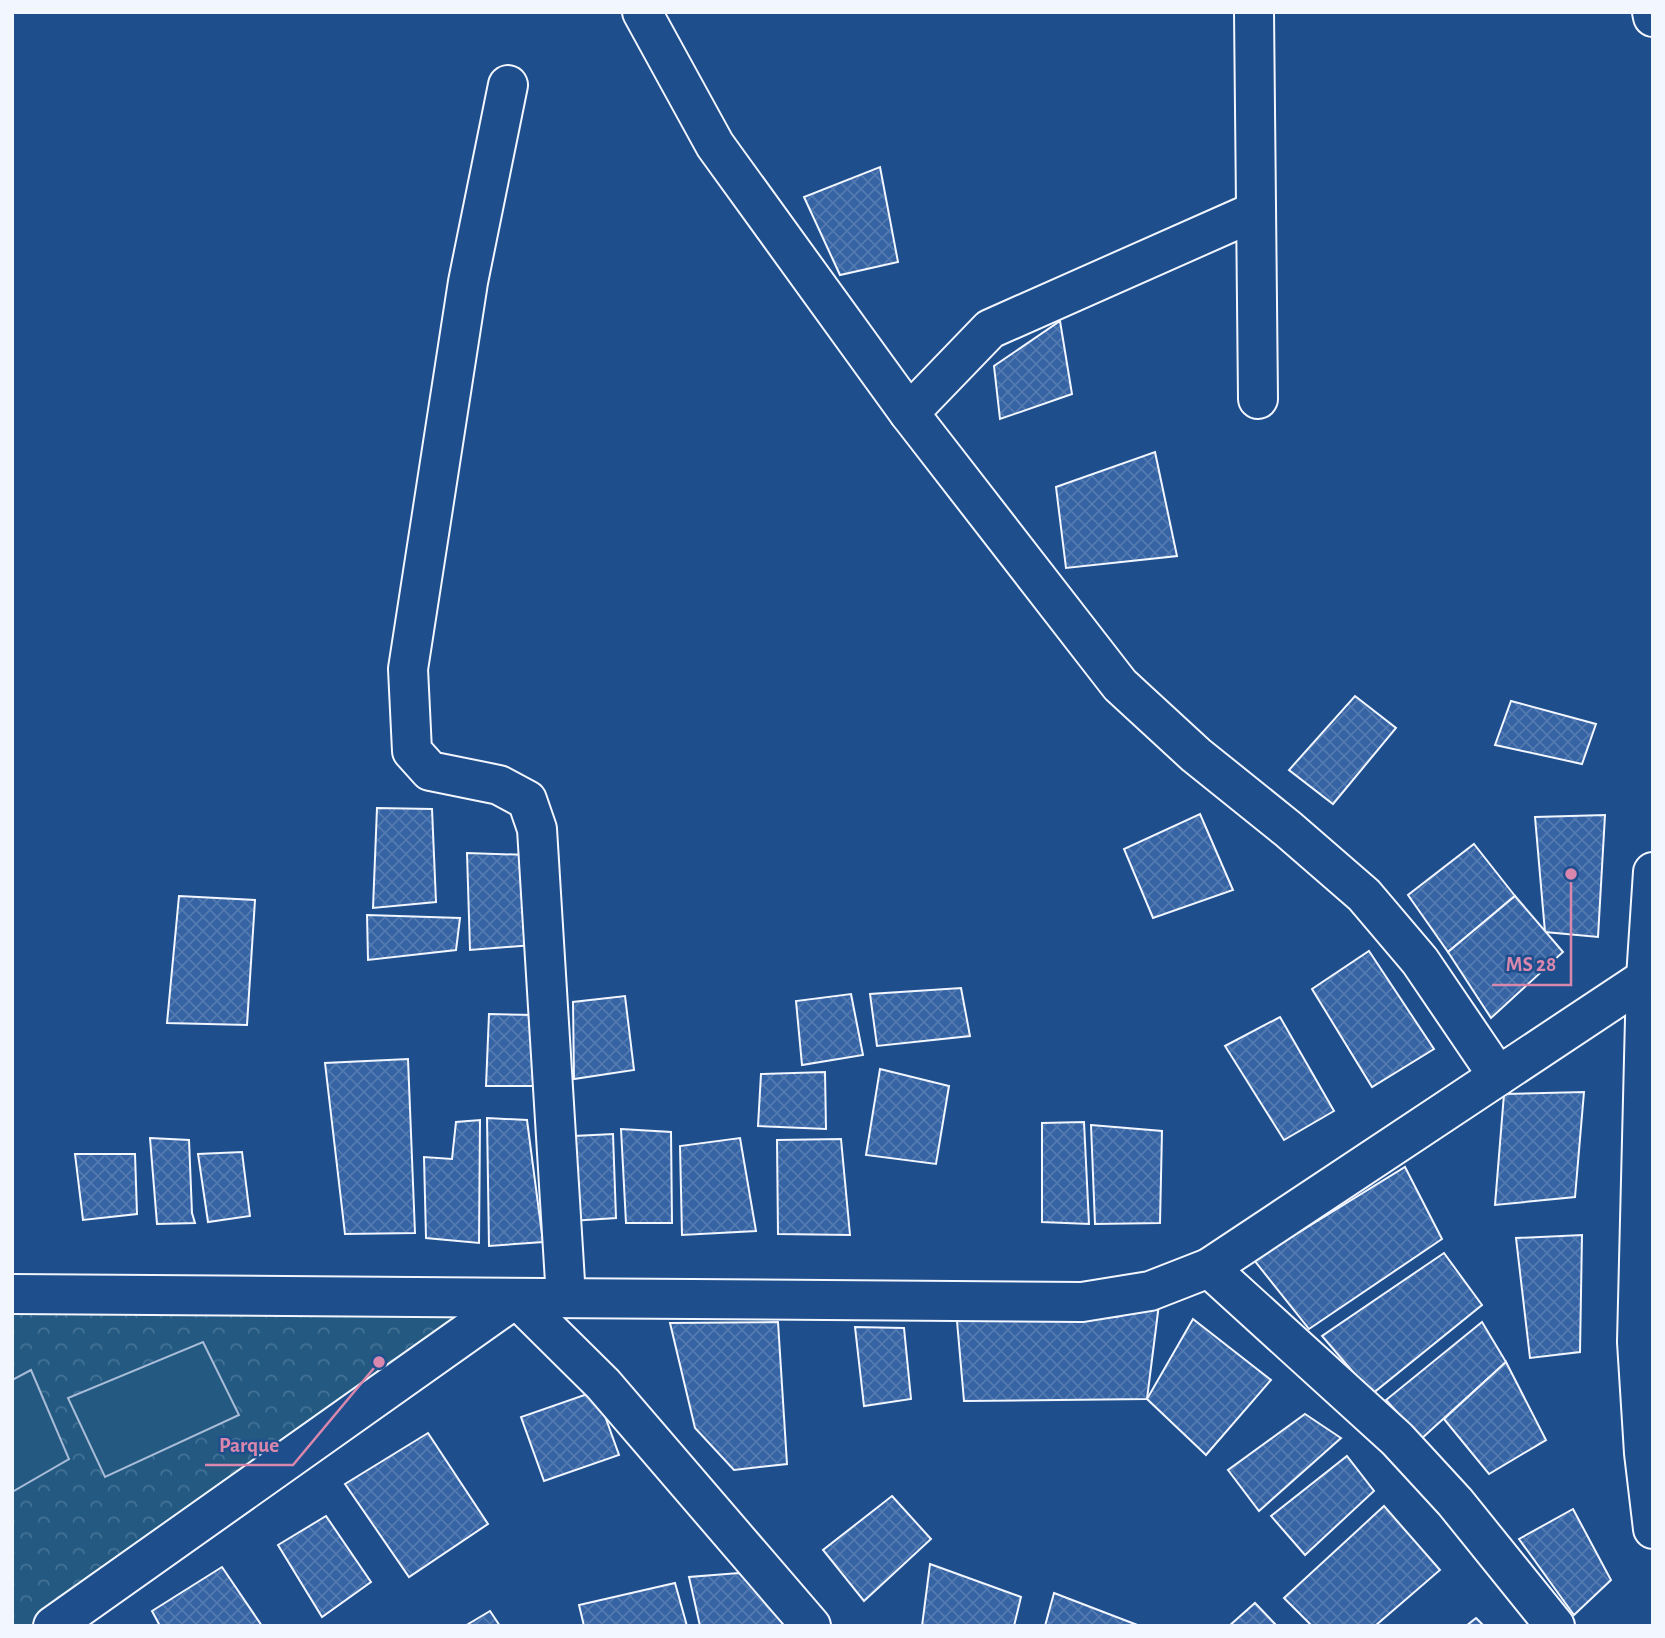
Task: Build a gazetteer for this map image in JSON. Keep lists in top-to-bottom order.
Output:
{
  "places": ["MS 28", "Parque"]
}
